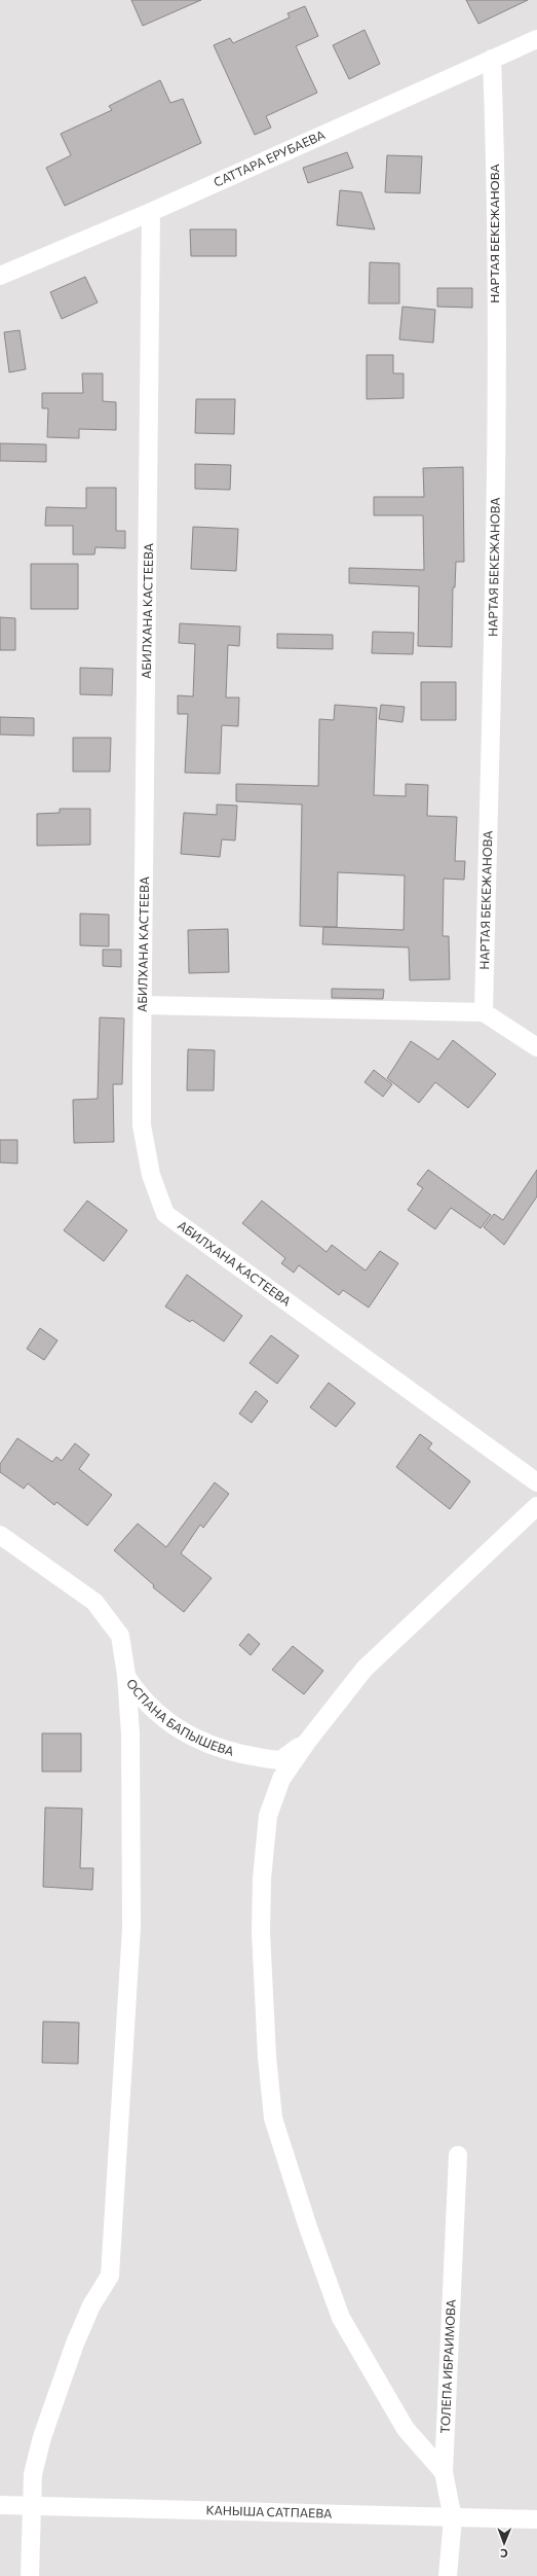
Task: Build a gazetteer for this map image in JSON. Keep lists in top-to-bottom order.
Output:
{
  "streets": {
    "street": [
      "САТТАРА ЕРУБАЕВА",
      "НАРТАЯ БЕКЕЖАНОВА",
      "АБИЛХАНА КАСТЕЕВА",
      "ОСПАНА БАПЫШЕВА",
      "ТОЛЕПА ИБРАИМОВА",
      "КАНЫША САТПАЕВА"
    ]
  },
  "crossings": [
    ["САТТАРА ЕРУБАЕВА", "НАРТАЯ БЕКЕЖАНОВА"],
    ["САТТАРА ЕРУБАЕВА", "АБИЛХАНА КАСТЕЕВА"],
    ["ТОЛЕПА ИБРАИМОВА", "КАНЫША САТПАЕВА"]
  ],
  "north": "bottom"
}
